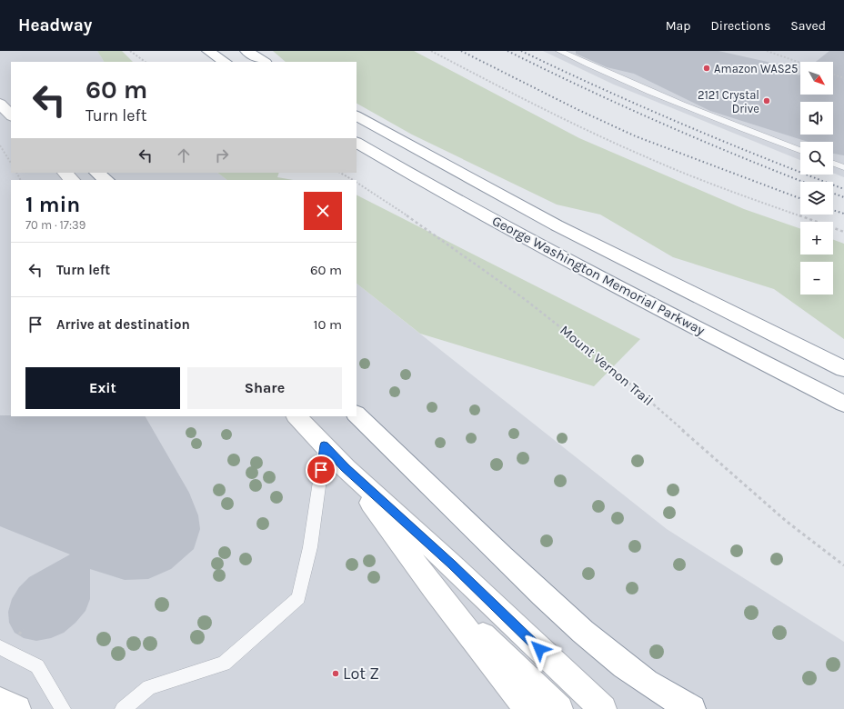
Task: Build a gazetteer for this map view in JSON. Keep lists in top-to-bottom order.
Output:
{
  "streets": {
    "main road": ["George Washington Memorial Parkway"],
    "path": ["Mount Vernon Trail"]
  },
  "places": ["Amazon WAS25", "2121 Crystal Drive", "Lot Z"],
  "north": "bottom right",
  "page": {
    "header": "Headway",
    "nav": ["Map", "Directions", "Saved"],
    "map_buttons": ["+", "−"],
    "turn": ["60 m", "Turn left"],
    "heading": ["1 min", "70 m · 17:39"],
    "list": [
      {
        "name": "Turn left",
        "value": "60 m"
      },
      {
        "name": "Arrive at destination",
        "value": "10 m"
      }
    ],
    "buttons": ["Exit", "Share"]
  }
}
